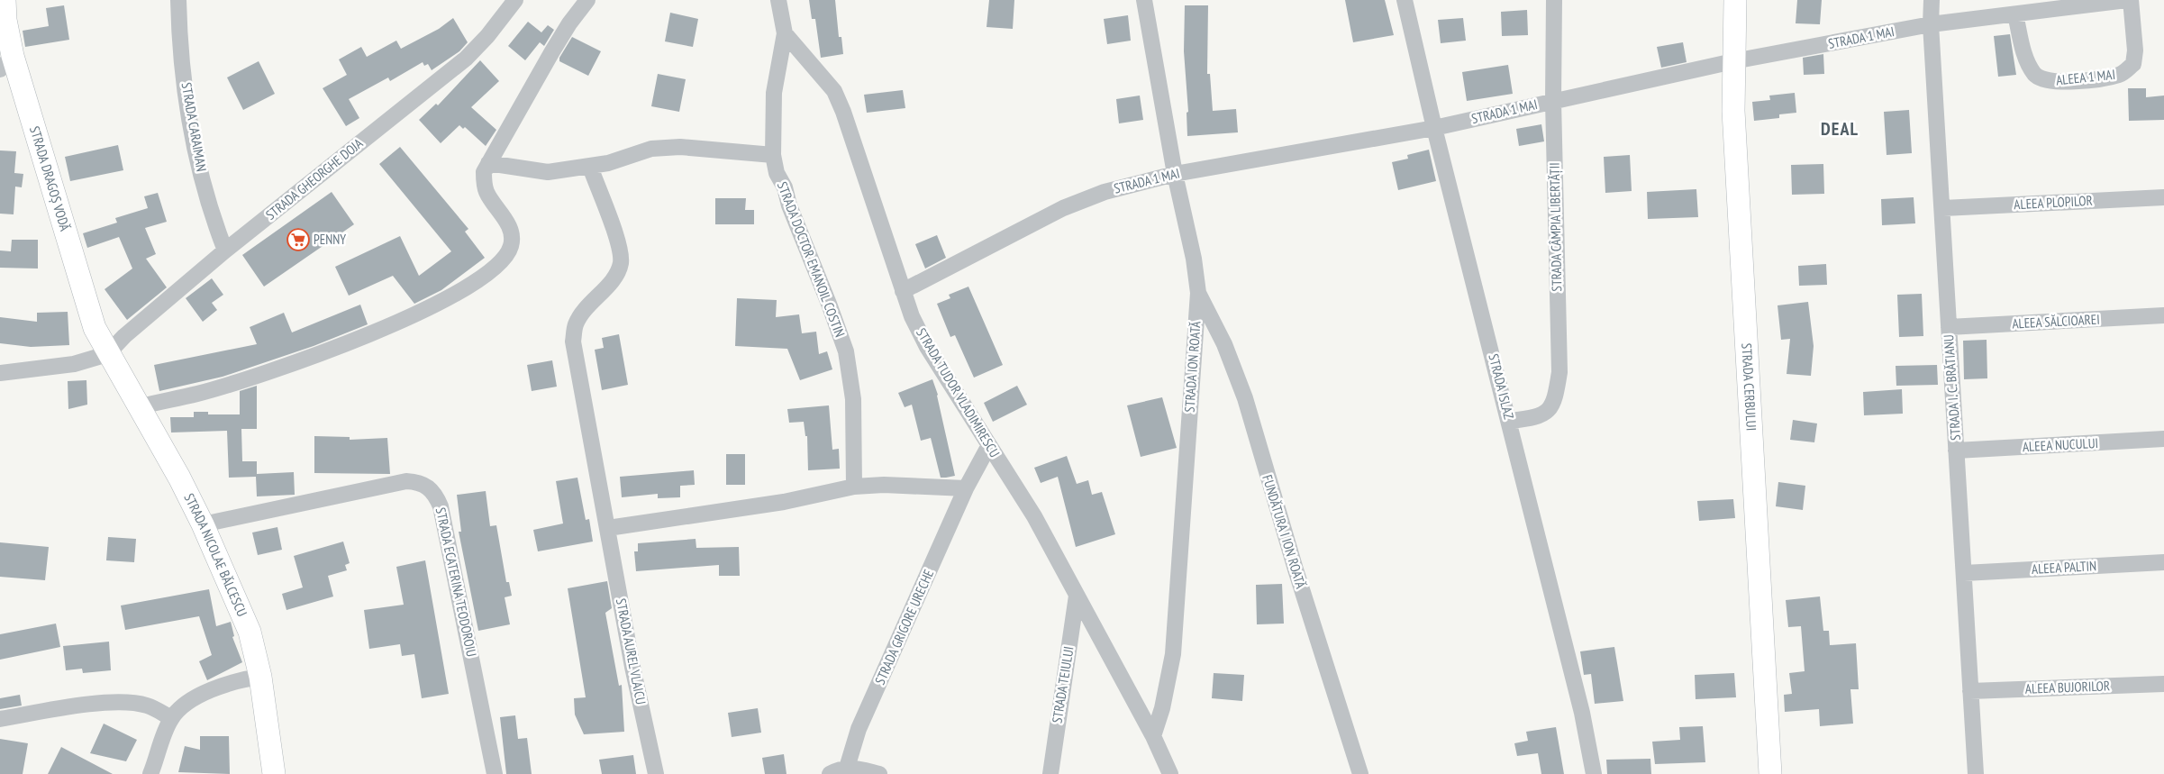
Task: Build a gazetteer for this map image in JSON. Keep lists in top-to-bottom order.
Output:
{
  "streets": {
    "main road": ["STRADA DRAGOȘ VODĂ", "STRADA CERBULUI", "STRADA NICOLAE BĂLCESCU"],
    "street": [
      "STRADA 1 MAI",
      "ALEEA 1 MAI",
      "STRADA CARAIMAN",
      "STRADA GHEORGHE DOJA",
      "ALEEA PLOPILOR",
      "STRADA CÂMPIA LIBERTĂȚII",
      "STRADA DOCTOR EMANOIL COSTIN",
      "ALEEA SĂLCIOAREI",
      "STRADA ION ROATĂ",
      "STRADA ISLAZ",
      "STRADA I. C. BRĂTIANU",
      "STRADA TUDOR VLADIMIRESCU",
      "ALEEA NUCULUI",
      "FUNDĂTURA I ION ROATĂ",
      "ALEEA PALTIN",
      "STRADA ECATERINA TEODOROIU",
      "STRADA GRIGORE URECHE",
      "STRADA AUREL VLAICU",
      "STRADA TEIULUI",
      "ALEEA BUJORILOR"
    ]
  },
  "crossings": [
    ["STRADA 1 MAI", "ALEEA 1 MAI"],
    ["STRADA 1 MAI", "STRADA CÂMPIA LIBERTĂȚII"],
    ["STRADA 1 MAI", "STRADA ION ROATĂ"],
    ["STRADA 1 MAI", "STRADA ISLAZ"],
    ["STRADA 1 MAI", "STRADA CERBULUI"],
    ["STRADA 1 MAI", "STRADA I. C. BRĂTIANU"],
    ["STRADA 1 MAI", "STRADA TUDOR VLADIMIRESCU"],
    ["STRADA CARAIMAN", "STRADA GHEORGHE DOJA"],
    ["STRADA DRAGOȘ VODĂ", "STRADA GHEORGHE DOJA"],
    ["STRADA DRAGOȘ VODĂ", "STRADA NICOLAE BĂLCESCU"],
    ["STRADA GHEORGHE DOJA", "STRADA NICOLAE BĂLCESCU"],
    ["ALEEA PLOPILOR", "STRADA I. C. BRĂTIANU"],
    ["STRADA CÂMPIA LIBERTĂȚII", "STRADA ISLAZ"],
    ["STRADA DOCTOR EMANOIL COSTIN", "STRADA TUDOR VLADIMIRESCU"],
    ["ALEEA SĂLCIOAREI", "STRADA I. C. BRĂTIANU"],
    ["STRADA ION ROATĂ", "STRADA TUDOR VLADIMIRESCU"],
    ["STRADA ION ROATĂ", "FUNDĂTURA I ION ROATĂ"],
    ["STRADA I. C. BRĂTIANU", "ALEEA NUCULUI"],
    ["STRADA I. C. BRĂTIANU", "ALEEA PALTIN"],
    ["STRADA I. C. BRĂTIANU", "ALEEA BUJORILOR"],
    ["STRADA TUDOR VLADIMIRESCU", "STRADA GRIGORE URECHE"],
    ["STRADA TUDOR VLADIMIRESCU", "STRADA TEIULUI"],
    ["STRADA NICOLAE BĂLCESCU", "STRADA ECATERINA TEODOROIU"]
  ],
  "districts": ["DEAL"],
  "places": {
    "supermarket": ["PENNY"]
  }
}
